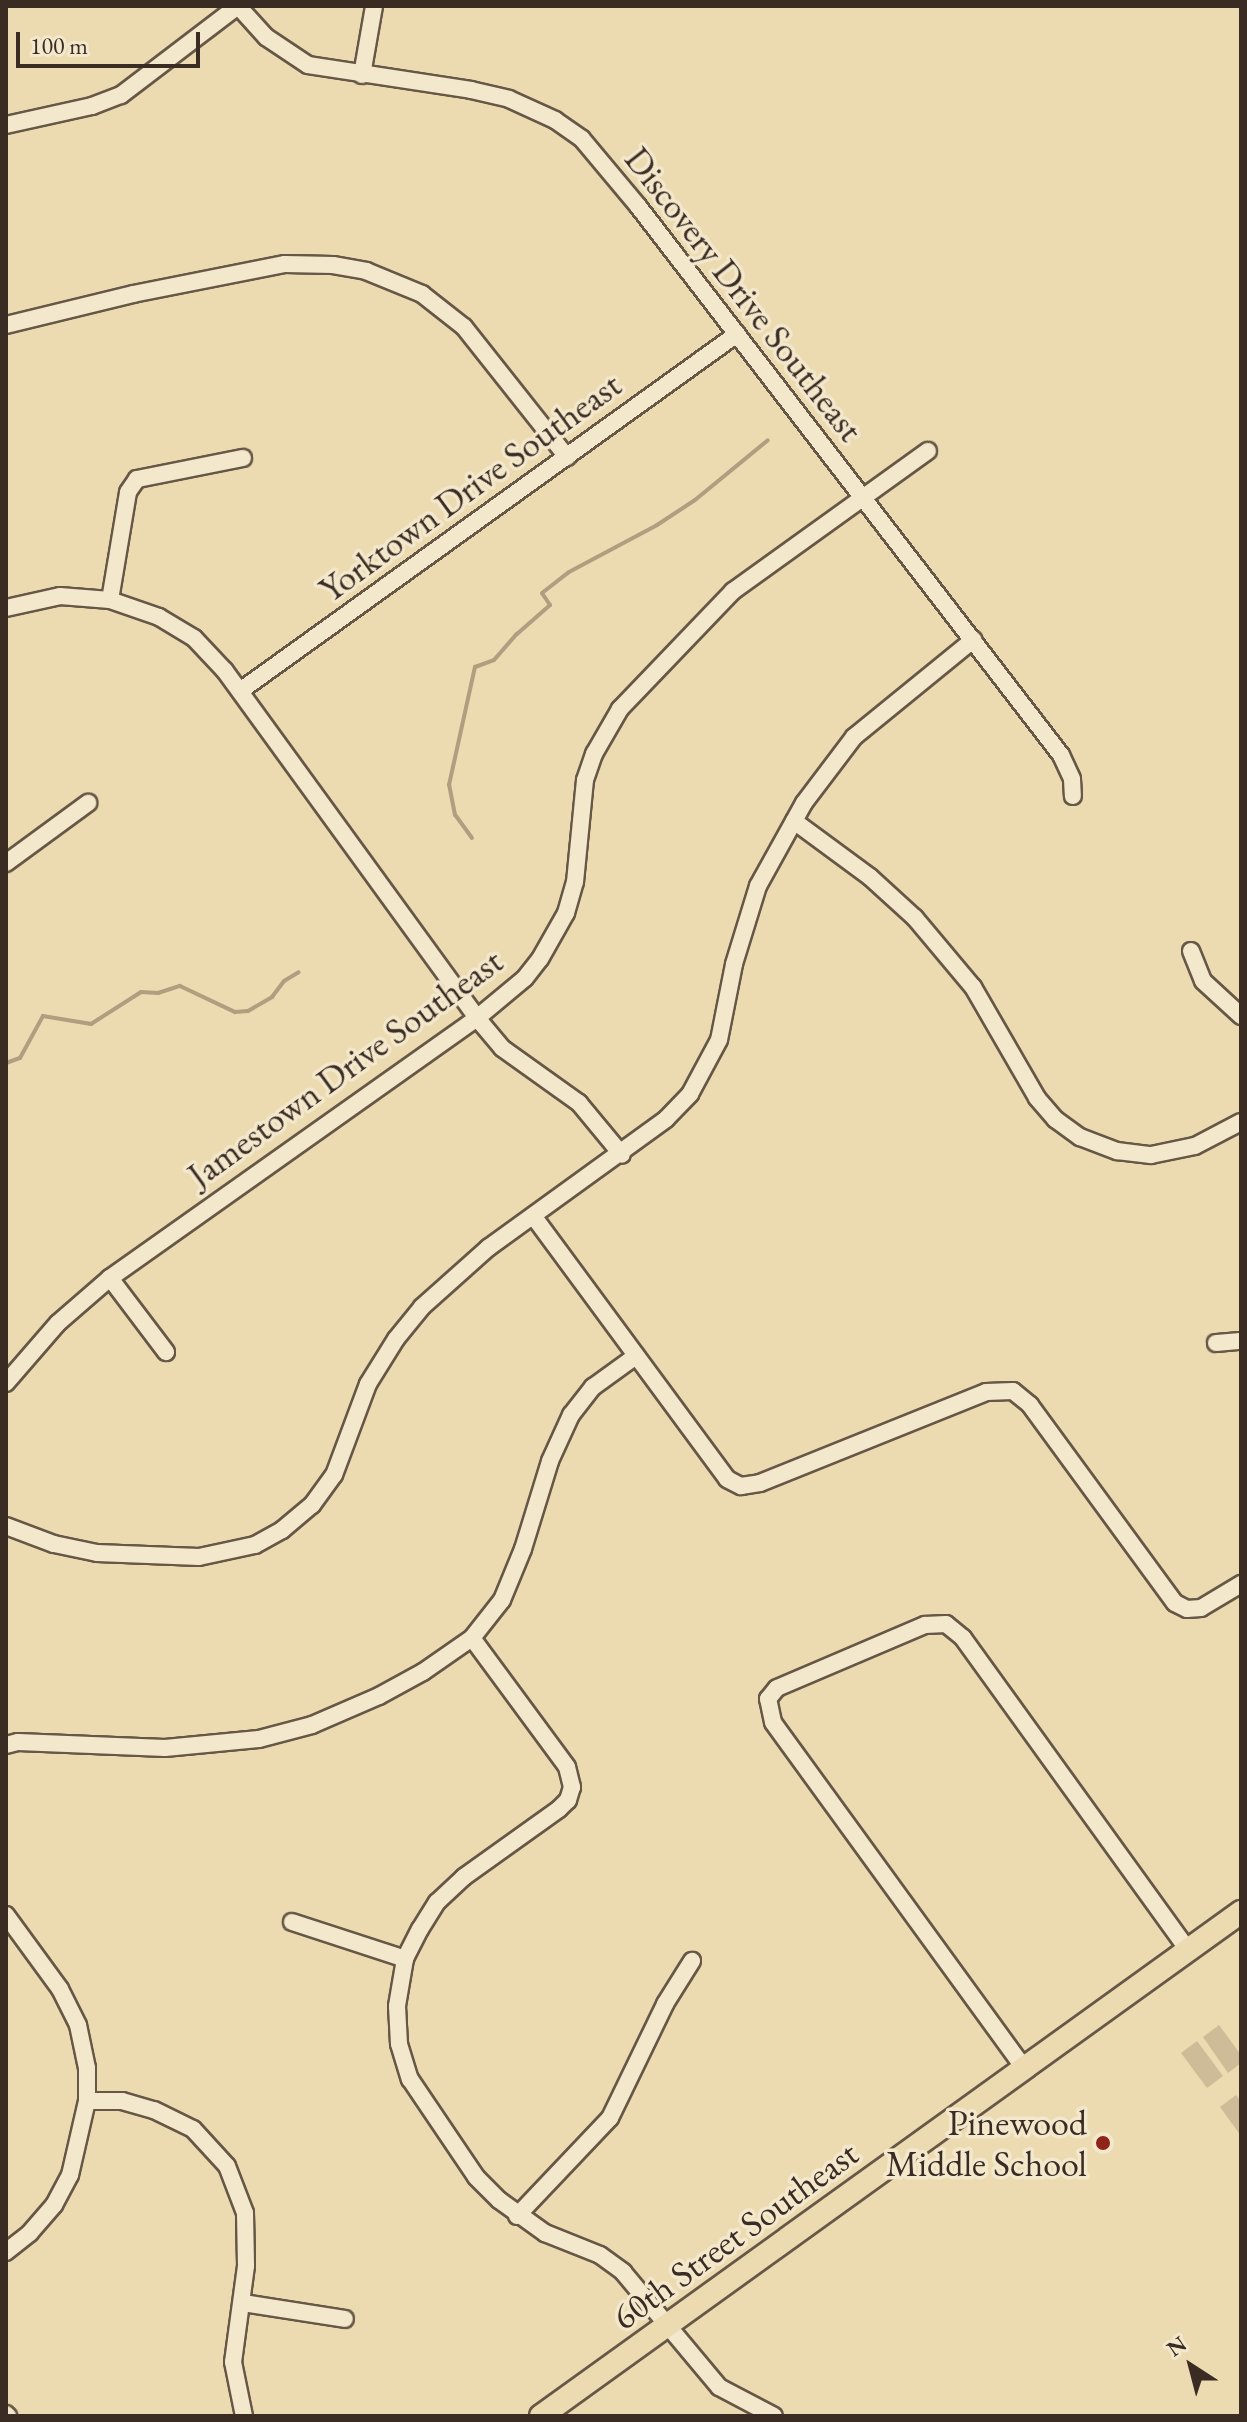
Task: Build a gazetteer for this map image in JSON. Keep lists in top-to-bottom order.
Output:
{
  "streets": {
    "main road": ["60th Street Southeast"],
    "street": ["Discovery Drive Southeast", "Yorktown Drive Southeast", "Jamestown Drive Southeast"]
  },
  "crossings": [
    ["Discovery Drive Southeast", "Yorktown Drive Southeast"],
    ["Discovery Drive Southeast", "Jamestown Drive Southeast"]
  ],
  "places": ["Pinewood Middle School"],
  "scale_bar": "100 m",
  "north": "top left"
}
